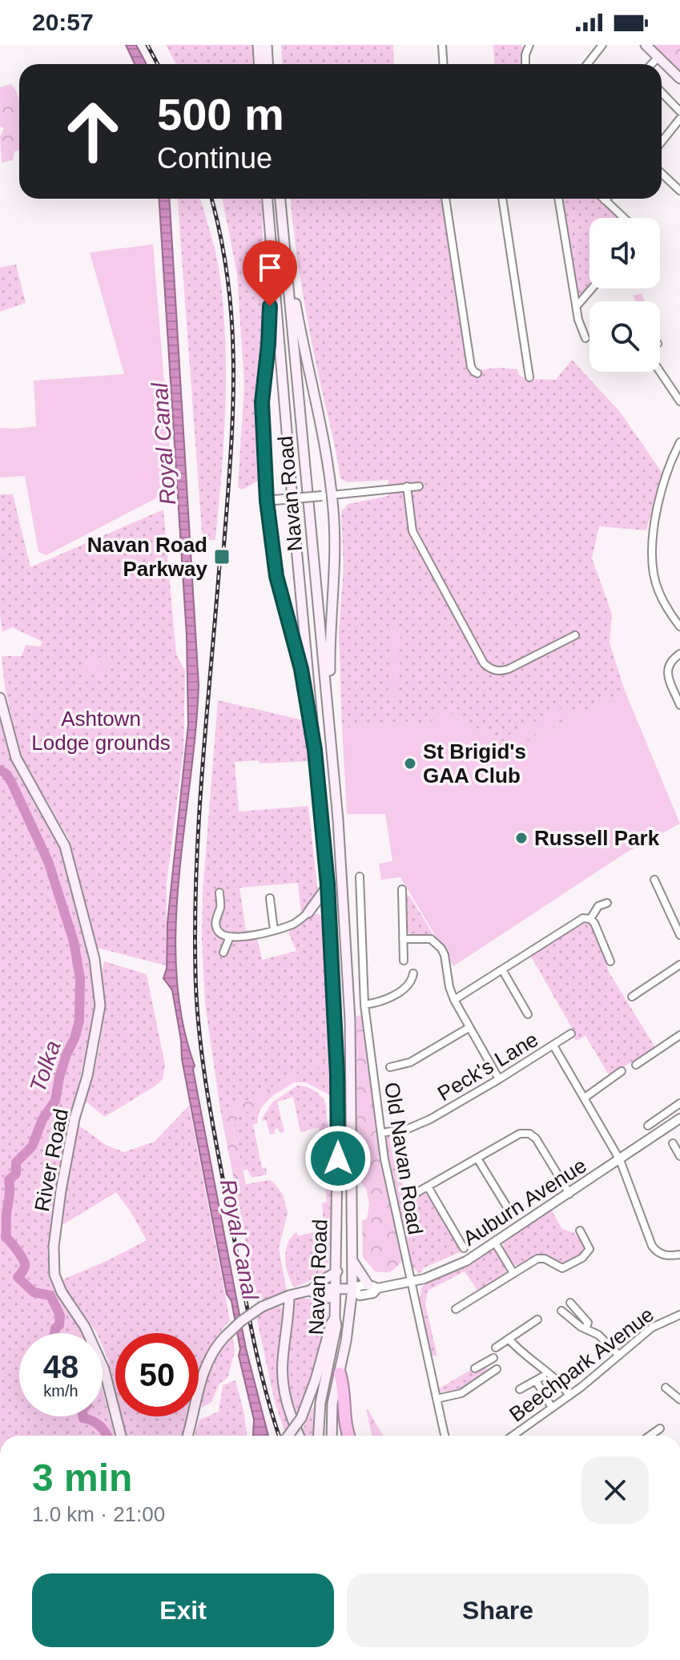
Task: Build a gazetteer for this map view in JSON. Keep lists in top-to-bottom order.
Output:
{
  "streets": {
    "main road": ["Navan Road", "River Road"],
    "street": [
      "Peck's Lane",
      "Old Navan Road",
      "Auburn Avenue",
      "Beechpark Avenue"
    ]
  },
  "crossings": [
    ["Navan Road", "Auburn Avenue"],
    ["Peck's Lane", "Old Navan Road"],
    ["Old Navan Road", "Auburn Avenue"]
  ],
  "water": ["Royal Canal", "Tolka"],
  "parks": ["Ashtown Lodge grounds"],
  "places": {
    "transit": ["Navan Road Parkway"],
    "other": ["St Brigid's GAA Club", "Russell Park"]
  },
  "page": {
    "status": "20:57",
    "turn": ["500 m", "Continue"],
    "speed": "48 km/h",
    "limit": "50",
    "heading": ["3 min", "1.0 km · 21:00"],
    "buttons": ["Exit", "Share"]
  }
}
